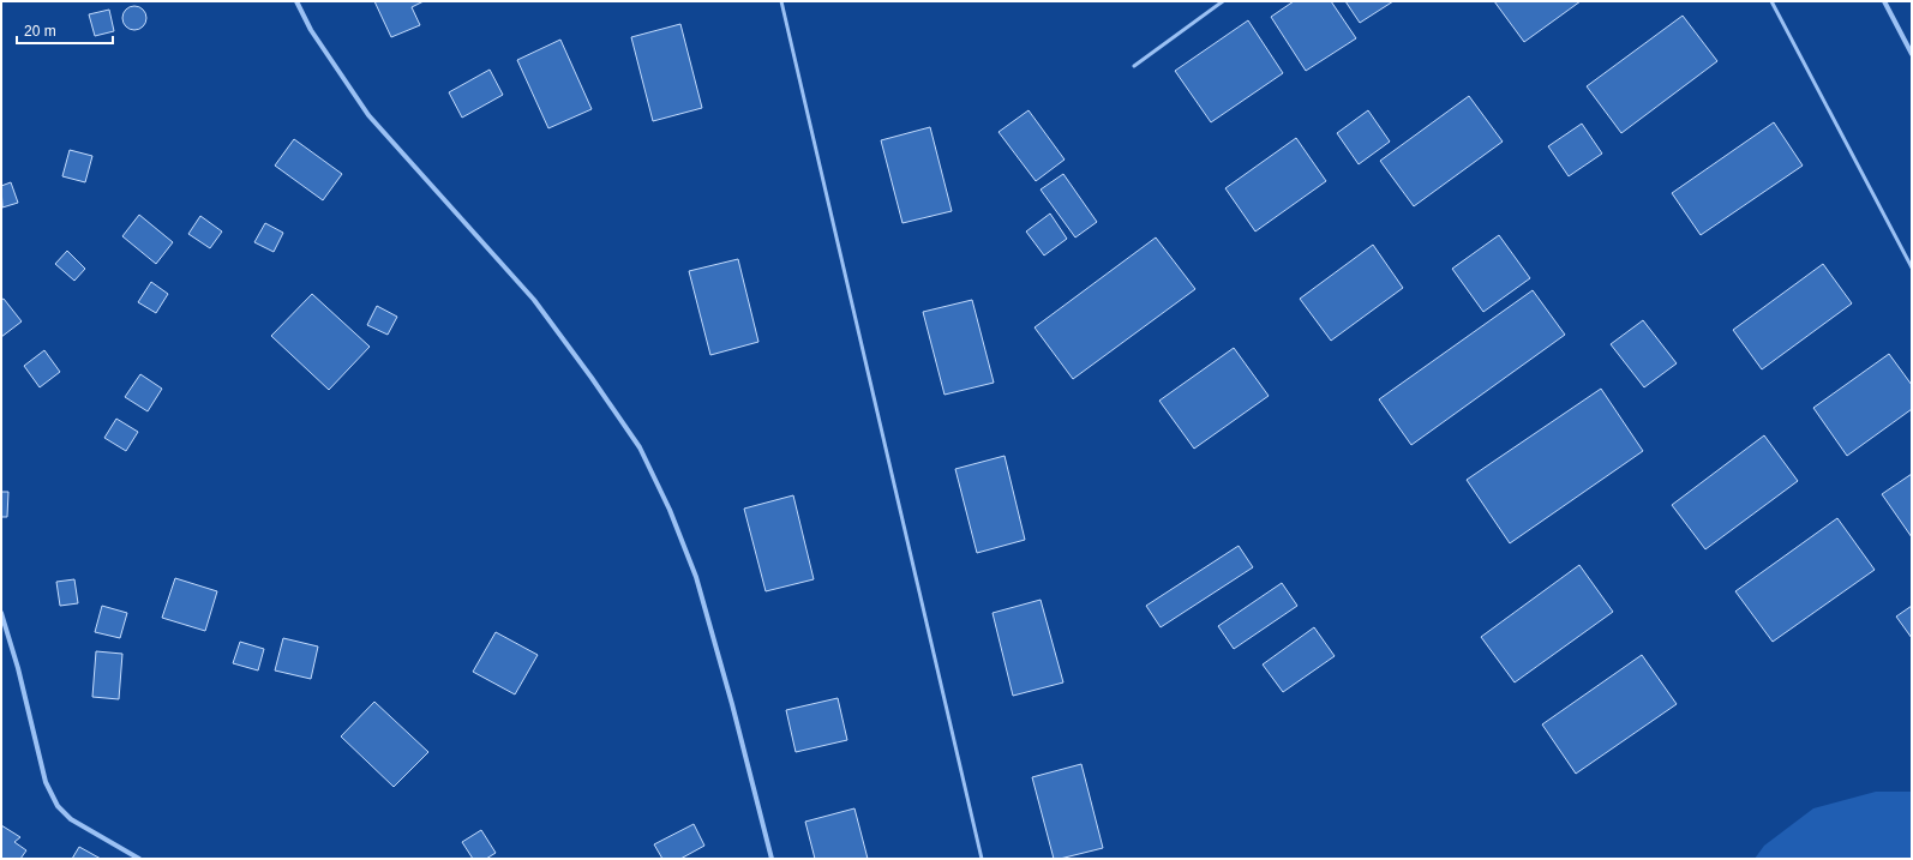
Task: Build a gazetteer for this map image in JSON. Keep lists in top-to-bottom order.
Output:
{
  "scale_bar": "20 m"
}
